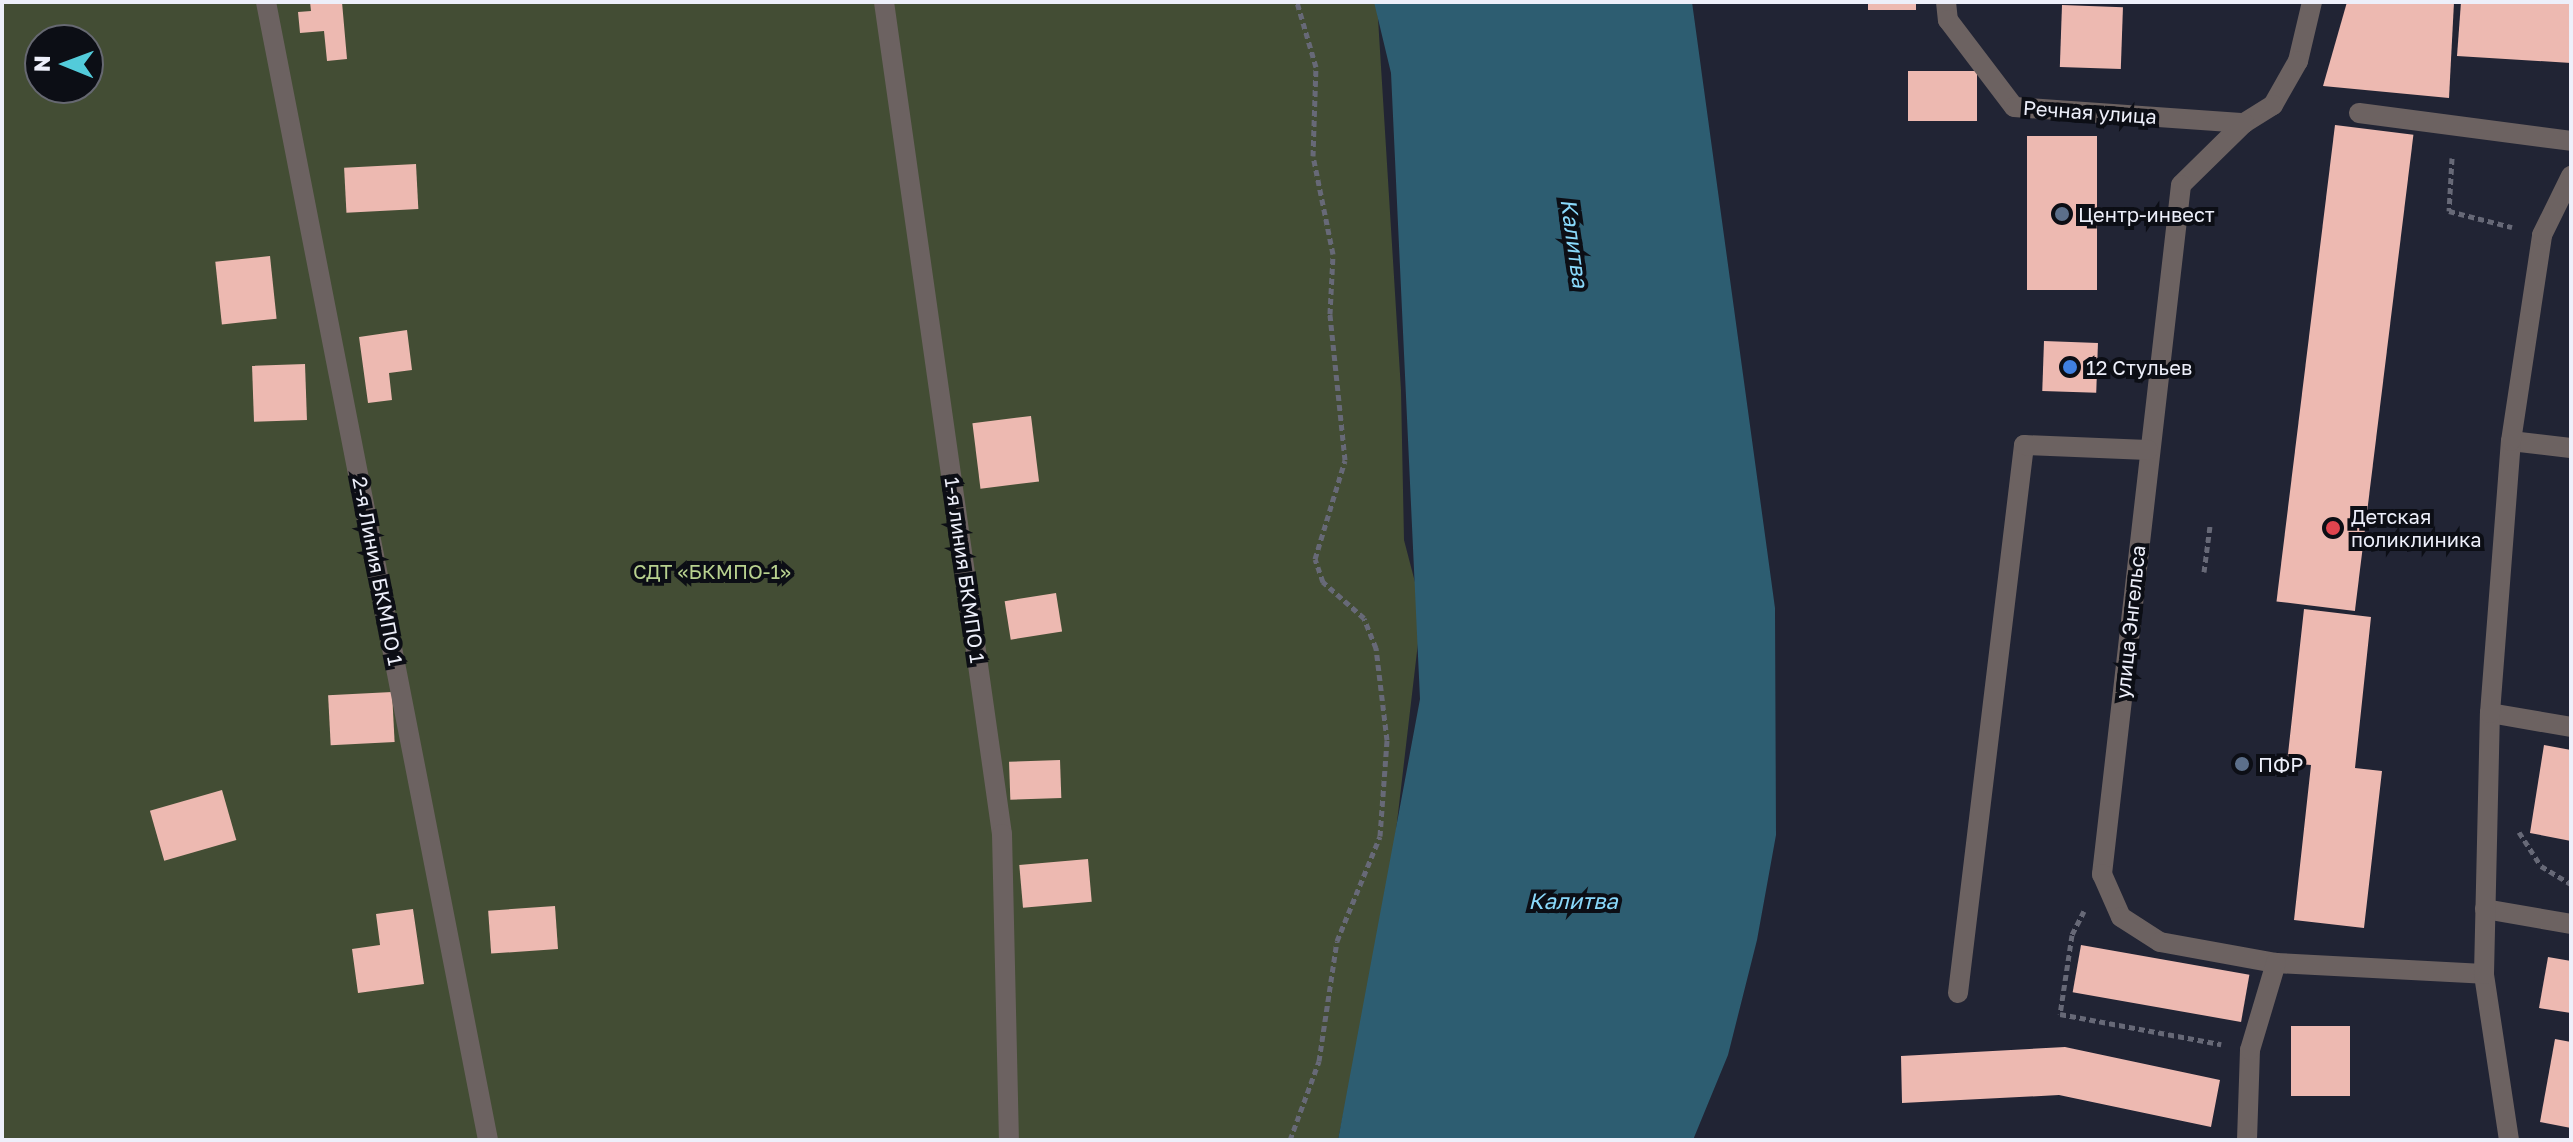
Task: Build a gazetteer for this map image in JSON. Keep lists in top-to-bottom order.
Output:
{
  "streets": {
    "street": [
      "Речная улица",
      "1-я линия БКМПО 1",
      "2-я Линия БКМПО 1",
      "улица Энгельса"
    ]
  },
  "crossings": [
    ["Речная улица", "улица Энгельса"]
  ],
  "water": ["Калитва"],
  "parks": ["СДТ «БКМПО-1»"],
  "places": [
    "Центр-инвест",
    "12 Стульев",
    "Детская поликлиника",
    "ПФР"
  ],
  "north": "left"
}
